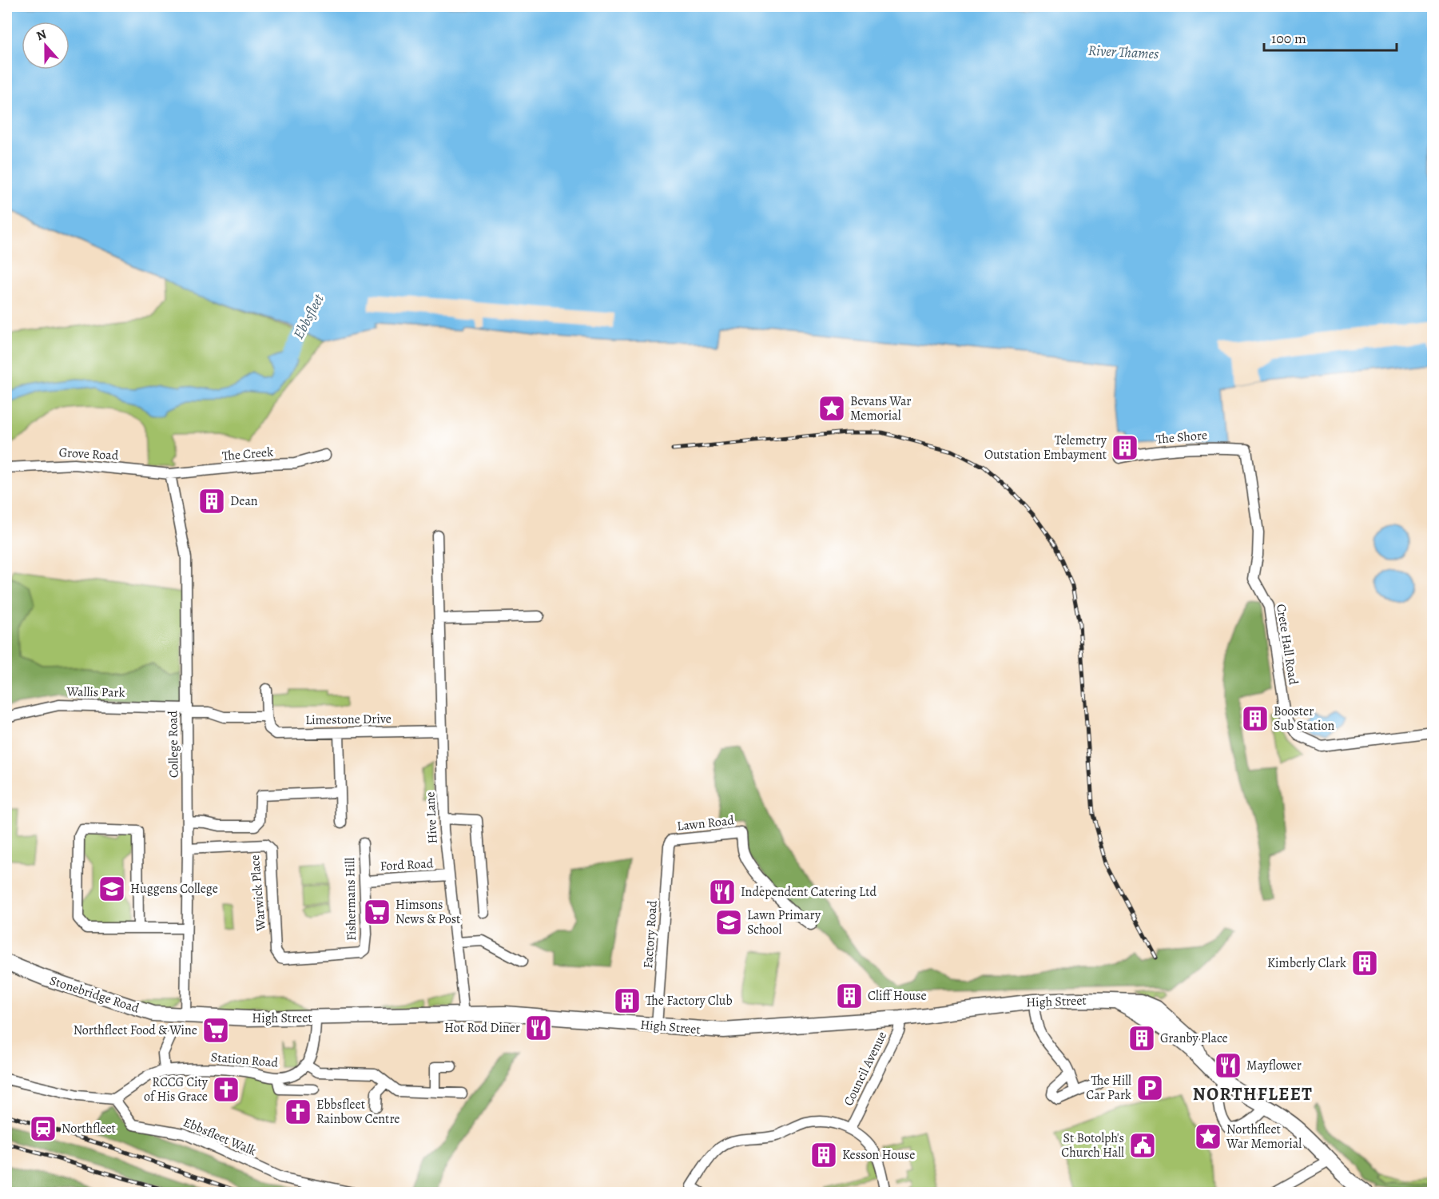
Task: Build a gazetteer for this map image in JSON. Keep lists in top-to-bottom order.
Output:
{
  "streets": {
    "main road": ["Stonebridge Road", "High Street"],
    "street": [
      "The Shore",
      "Grove Road",
      "The Creek",
      "Crete Hall Road",
      "Wallis Park",
      "Limestone Drive",
      "College Road",
      "Hive Lane",
      "Lawn Road",
      "Ford Road",
      "Warwick Place",
      "Fishermans Hill",
      "Factory Road",
      "Station Road",
      "Council Avenue",
      "Ebbsfleet Walk"
    ]
  },
  "crossings": [
    ["The Shore", "Crete Hall Road"],
    ["Grove Road", "The Creek"],
    ["Grove Road", "College Road"],
    ["The Creek", "College Road"],
    ["Wallis Park", "Limestone Drive"],
    ["Wallis Park", "College Road"],
    ["Limestone Drive", "Hive Lane"],
    ["College Road", "Warwick Place"],
    ["College Road", "Stonebridge Road"],
    ["College Road", "High Street"],
    ["Hive Lane", "Ford Road"],
    ["Hive Lane", "High Street"],
    ["Lawn Road", "Factory Road"],
    ["Ford Road", "Fishermans Hill"],
    ["Warwick Place", "Fishermans Hill"],
    ["Factory Road", "High Street"],
    ["Stonebridge Road", "High Street"],
    ["High Street", "Council Avenue"]
  ],
  "districts": ["NORTHFLEET"],
  "water": ["River Thames", "Ebbsfleet"],
  "places": {
    "place": ["Bevans War Memorial", "Northfleet War Memorial"],
    "building": [
      "Telemetry Outstation Embayment",
      "Dean",
      "Booster Sub Station",
      "Kimberly Clark",
      "Cliff House",
      "The Factory Club",
      "Granby Place",
      "Kesson House"
    ],
    "school or university": ["Huggens College", "Lawn Primary School"],
    "restaurant": ["Independent Catering Ltd", "Hot Rod Diner", "Mayflower"],
    "supermarket": ["Himsons News & Post", "Northfleet Food & Wine"],
    "parking": ["The Hill Car Park"],
    "church": ["RCCG City of His Grace", "Ebbsfleet Rainbow Centre"],
    "station": ["Northfleet"],
    "public building": ["St Botolph's Church Hall"]
  },
  "scale_bar": "100 m",
  "north": "top"
}
